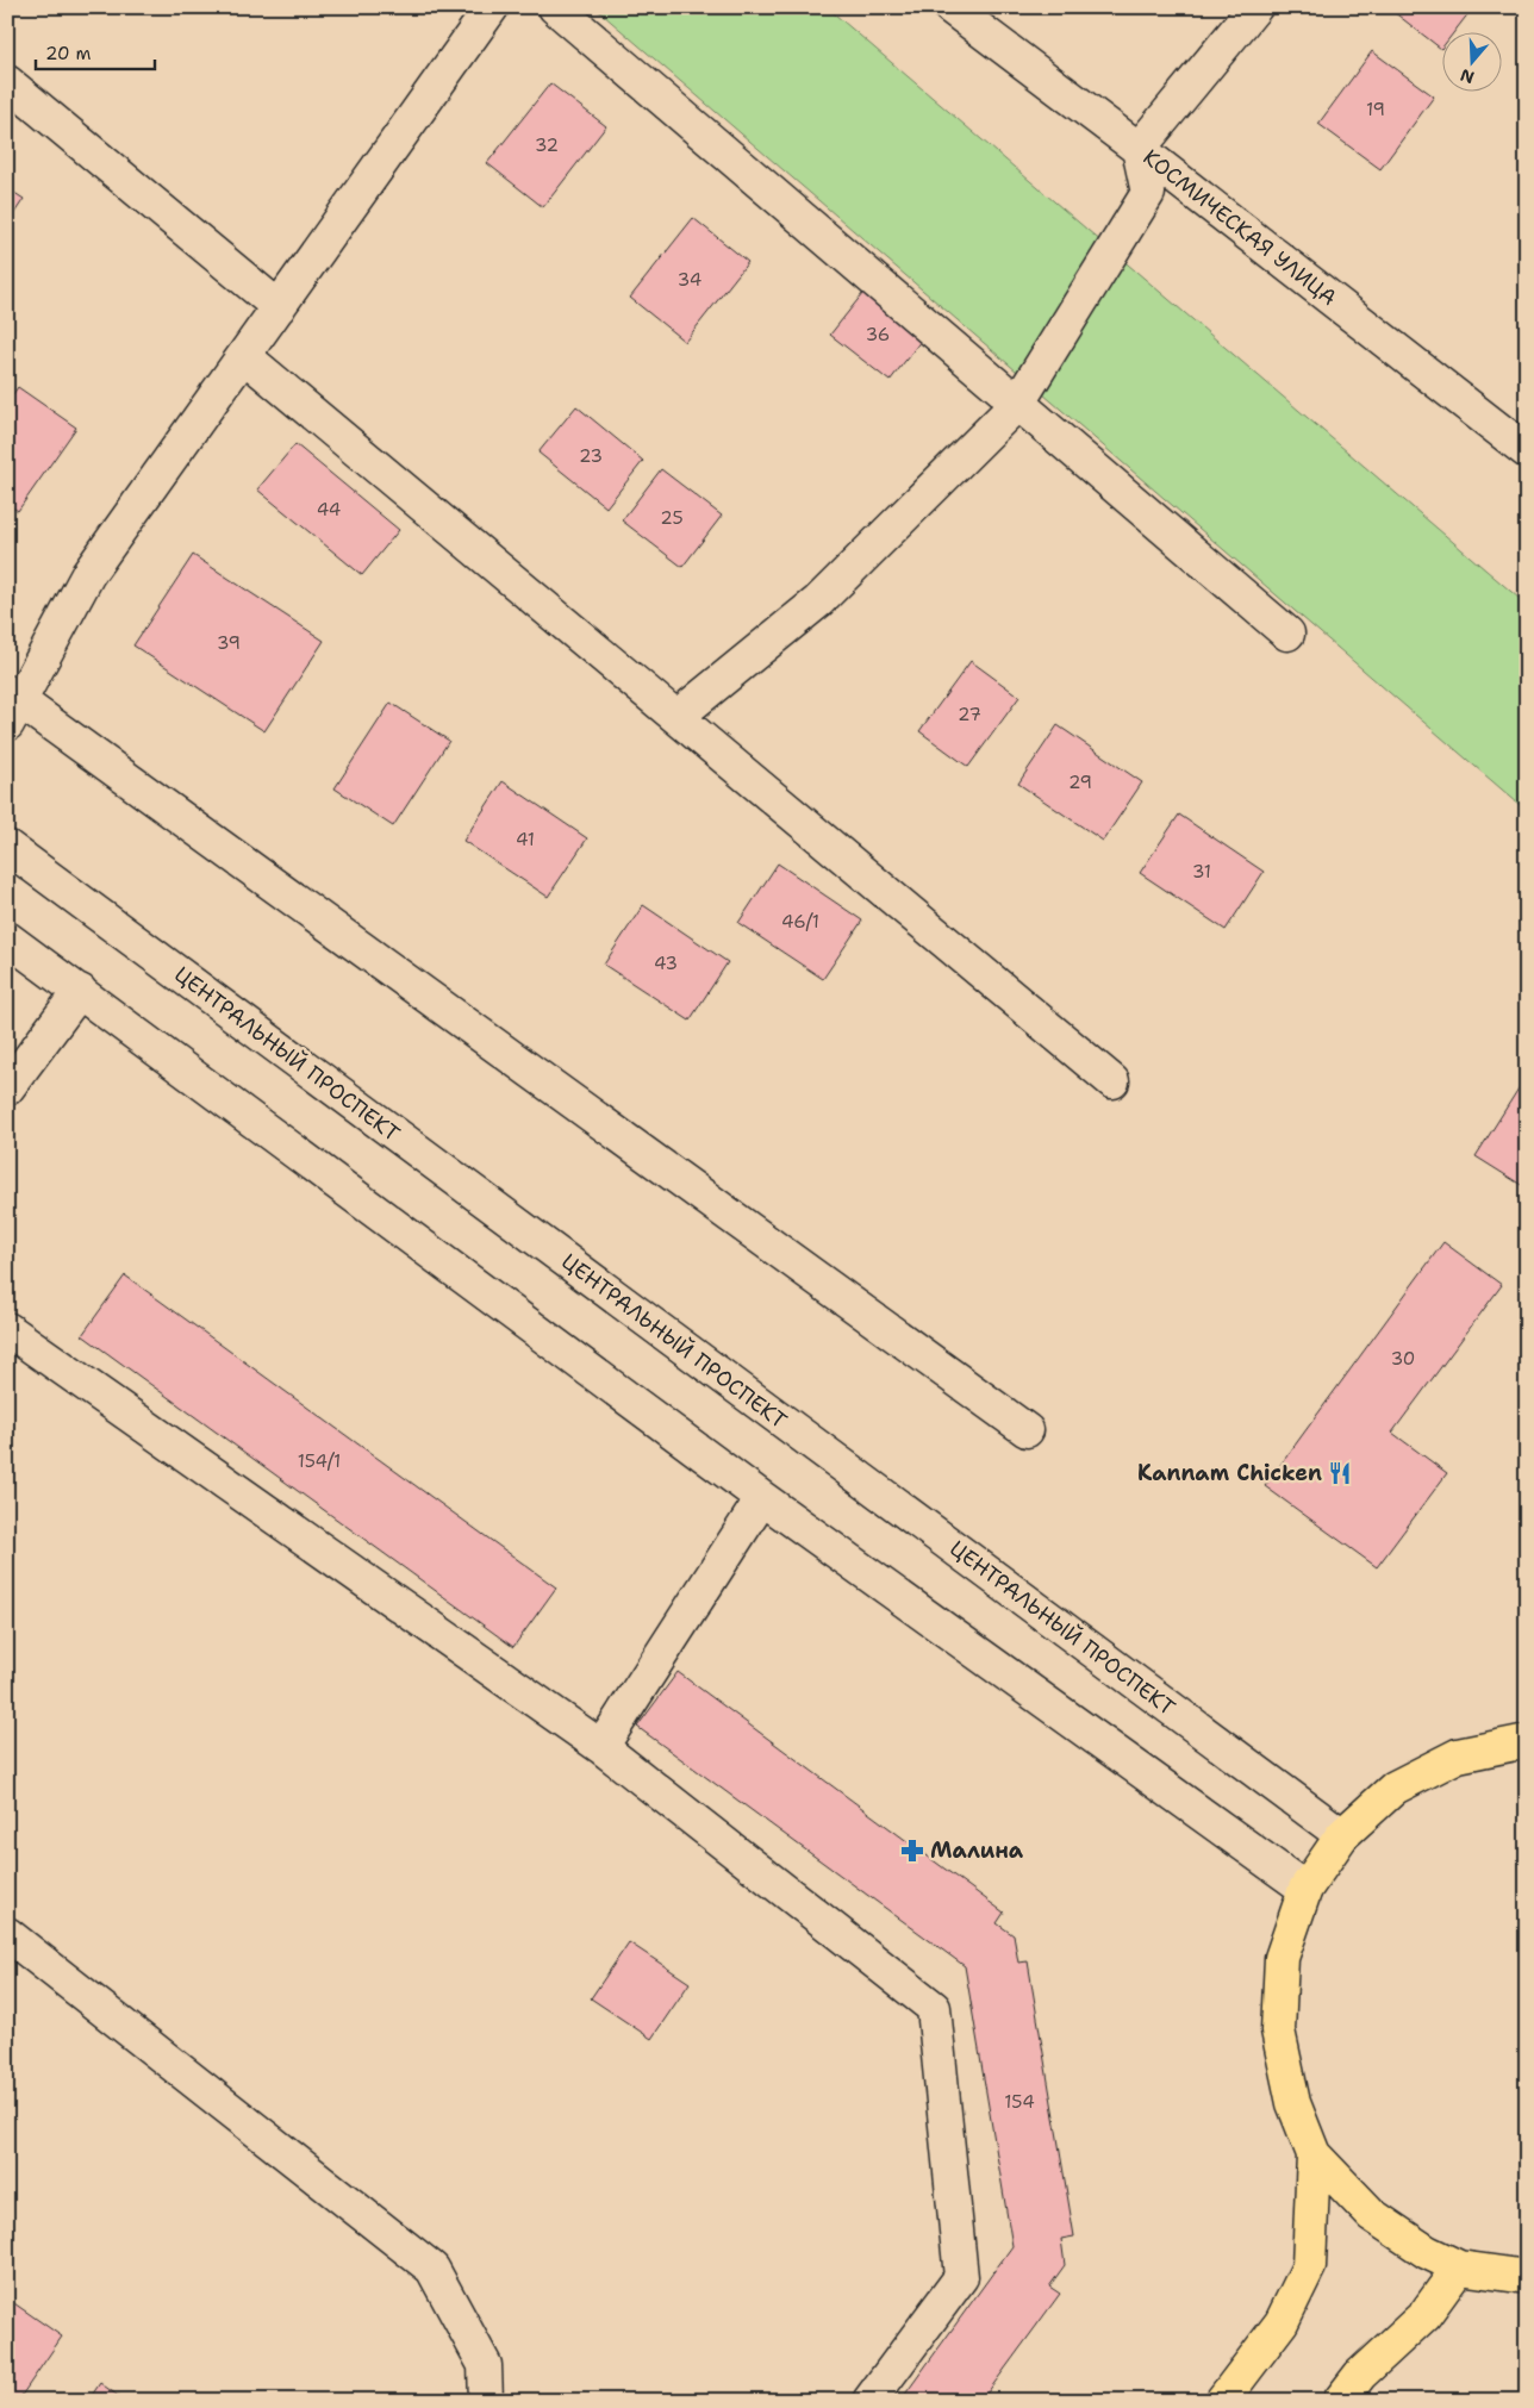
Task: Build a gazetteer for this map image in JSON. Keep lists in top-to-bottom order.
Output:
{
  "streets": {
    "street": ["КОСМИЧЕСКАЯ УЛИЦА", "ЦЕНТРАЛЬНЫЙ ПРОСПЕКТ"]
  },
  "places": {
    "restaurant": ["Kannam Chicken"],
    "pharmacy": ["Малина"]
  },
  "house_numbers": [
    "19",
    "32",
    "34",
    "36",
    "23",
    "44",
    "25",
    "39",
    "27",
    "29",
    "41",
    "31",
    "46/1",
    "43",
    "30",
    "154/1",
    "154"
  ],
  "scale_bar": "20 m",
  "north": "bottom"
}
